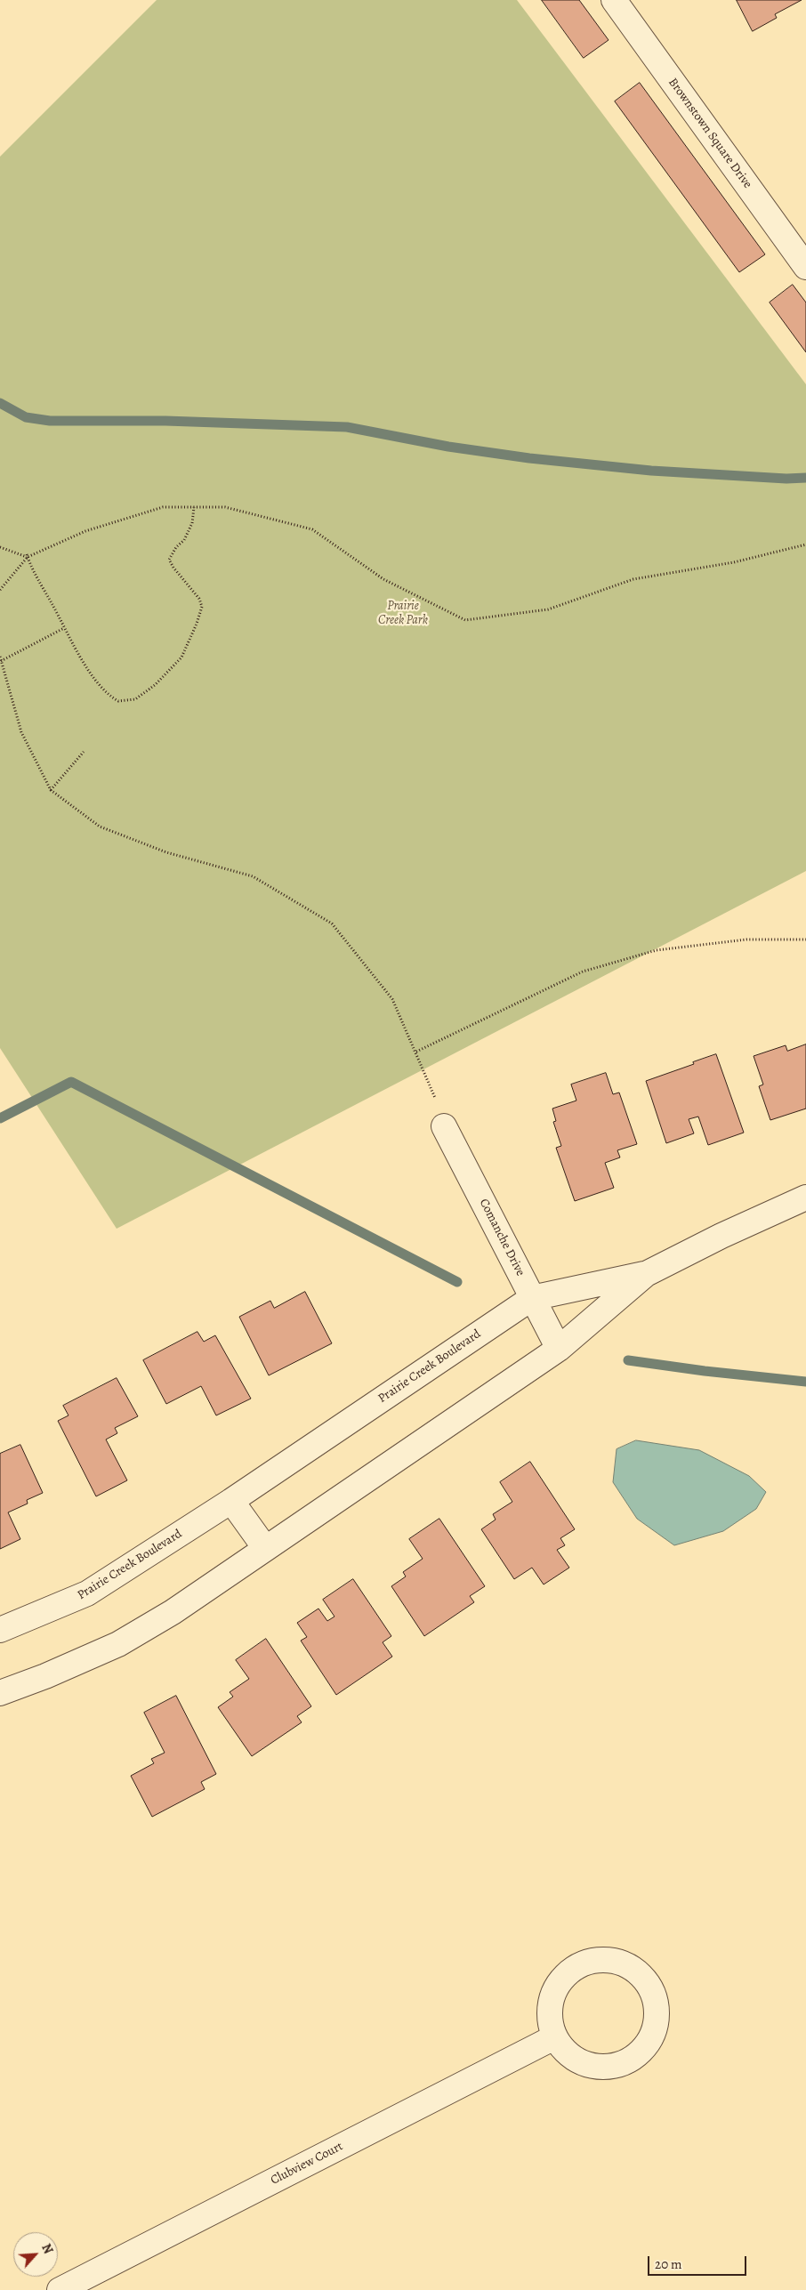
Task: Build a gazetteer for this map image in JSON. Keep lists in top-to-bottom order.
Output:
{
  "streets": {
    "street": [
      "Brownstown Square Drive",
      "Comanche Drive",
      "Prairie Creek Boulevard",
      "Clubview Court"
    ]
  },
  "crossings": [
    ["Comanche Drive", "Prairie Creek Boulevard"]
  ],
  "parks": ["Prairie Creek Park"],
  "scale_bar": "20 m",
  "north": "top right"
}
